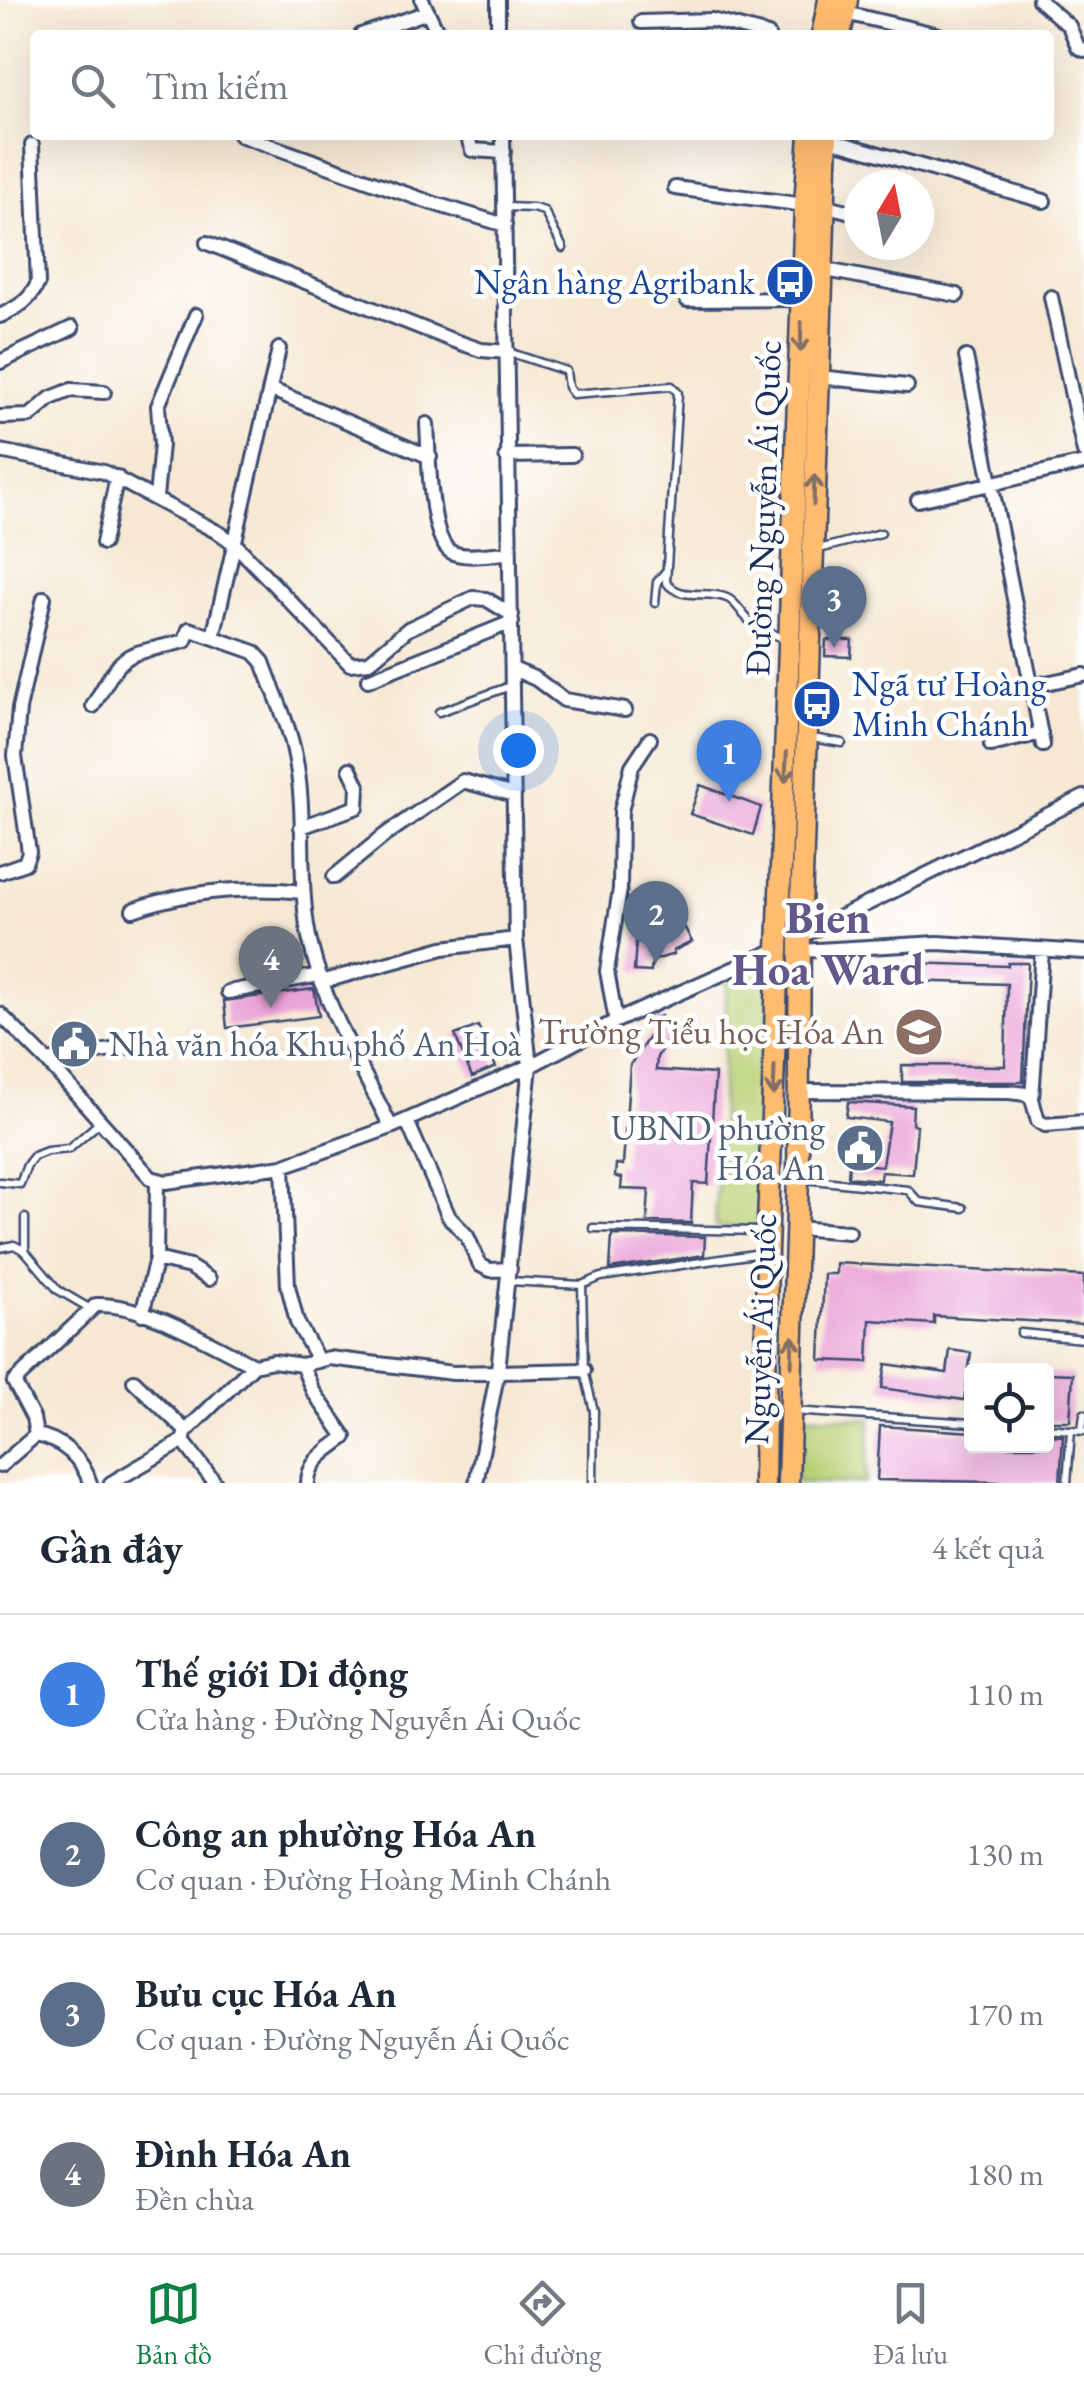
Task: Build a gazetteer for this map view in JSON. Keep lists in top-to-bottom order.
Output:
{
  "streets": {
    "main road": ["Đường Nguyễn Ái Quốc", "Nguyễn Ái Quốc"]
  },
  "crossings": [
    ["Đường Nguyễn Ái Quốc", "Nguyễn Ái Quốc"]
  ],
  "districts": ["Bien Hoa Ward"],
  "places": {
    "bus stop": ["Ngân hàng Agribank", "Ngã tư Hoàng Minh Chánh"],
    "school or university": ["Trường Tiểu học Hóa An"],
    "public building": ["Nhà văn hóa Khu phố An Hoà", "UBND phường Hóa An"]
  },
  "north": "top",
  "page": {
    "search": "Tìm kiếm",
    "pins": [
      "3",
      "1",
      "2",
      "4"
    ],
    "heading": ["Gần đây", "4 kết quả"],
    "list": [
      {
        "mark": "1",
        "name": "Thế giới Di động",
        "note": "Cửa hàng · Đường Nguyễn Ái Quốc",
        "value": "110 m"
      },
      {
        "mark": "2",
        "name": "Công an phường Hóa An",
        "note": "Cơ quan · Đường Hoàng Minh Chánh",
        "value": "130 m"
      },
      {
        "mark": "3",
        "name": "Bưu cục Hóa An",
        "note": "Cơ quan · Đường Nguyễn Ái Quốc",
        "value": "170 m"
      },
      {
        "mark": "4",
        "name": "Đình Hóa An",
        "note": "Đền chùa",
        "value": "180 m"
      }
    ],
    "nav": ["Bản đồ", "Chỉ đường", "Đã lưu"]
  }
}
